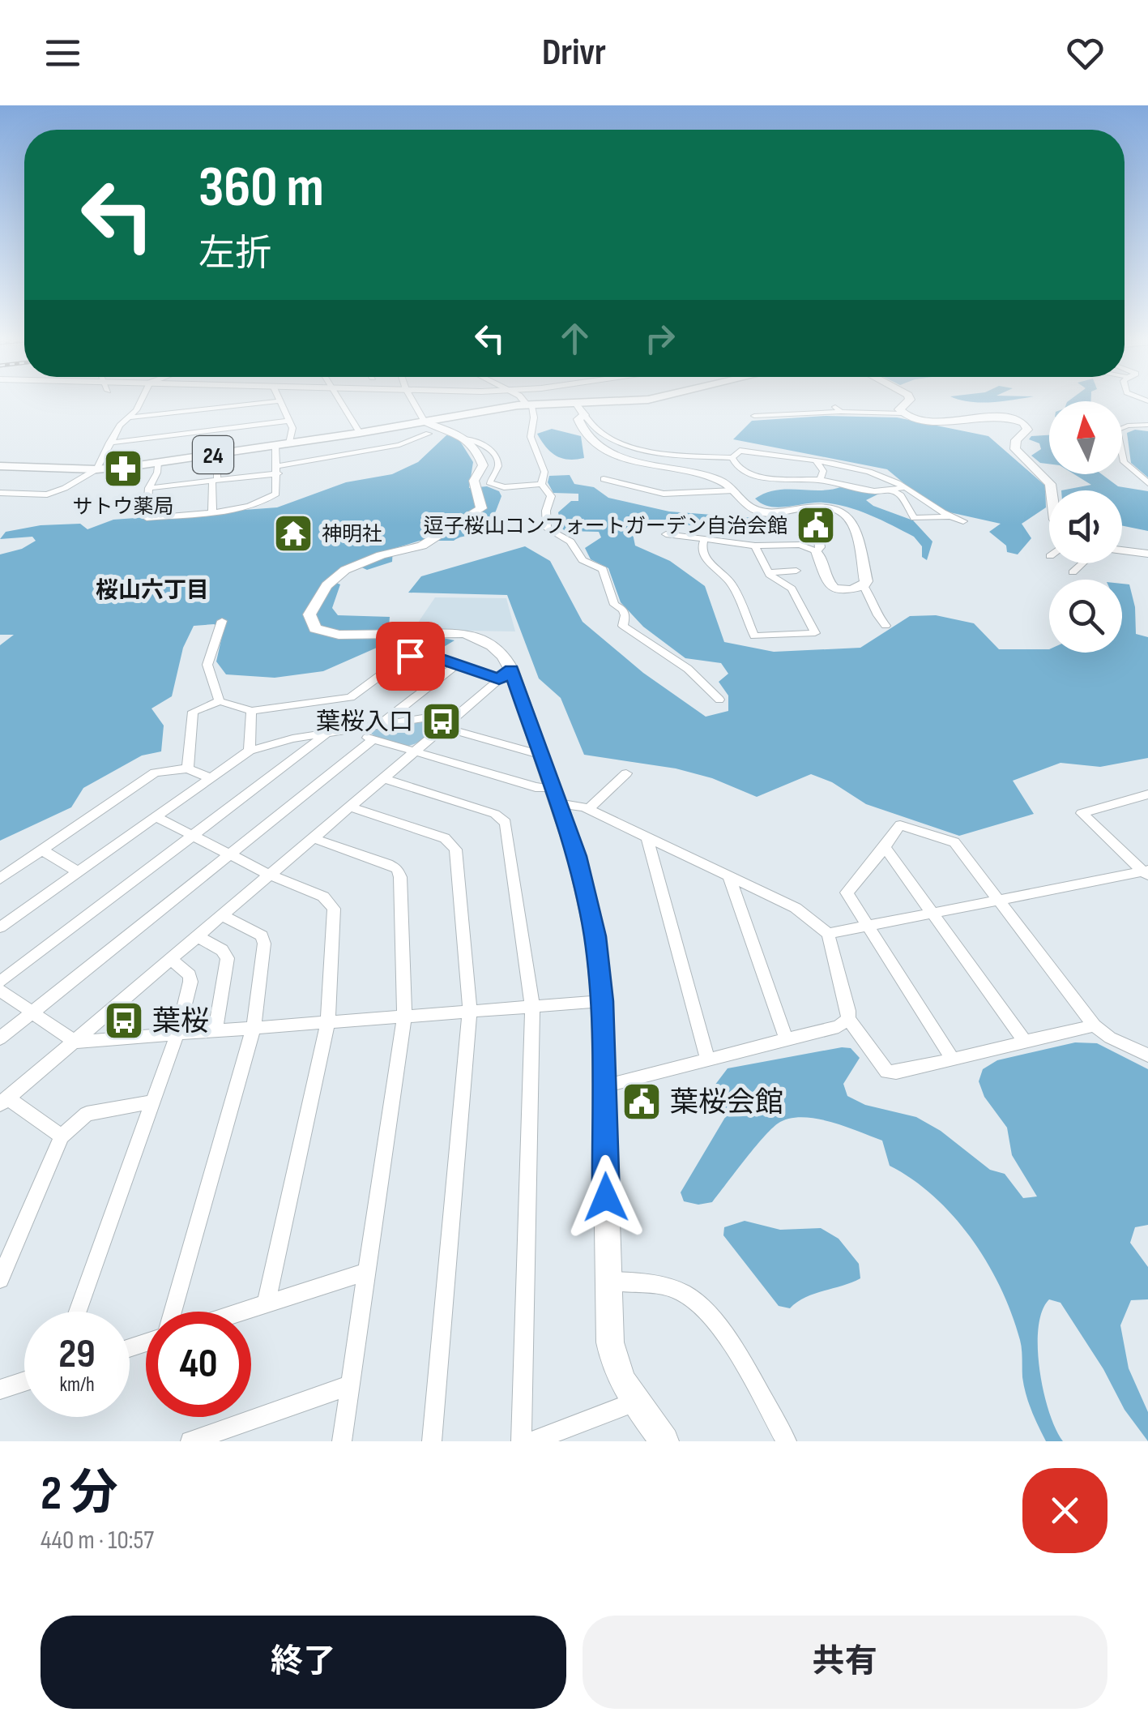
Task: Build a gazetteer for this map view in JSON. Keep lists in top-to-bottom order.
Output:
{
  "streets": {
    "main road": ["24"]
  },
  "districts": ["桜山六丁目"],
  "places": {
    "pharmacy": ["サトウ薬局"],
    "public building": ["逗子桜山コンフォートガーデン自治会館", "葉桜会館"],
    "temple": ["神明社"],
    "bus stop": ["葉桜入口", "葉桜"]
  },
  "north": "top",
  "page": {
    "header": "Drivr",
    "turn": ["360 m", "左折"],
    "speed": "29 km/h",
    "limit": "40",
    "heading": ["2 分", "440 m · 10:57"],
    "buttons": ["終了", "共有"]
  }
}
